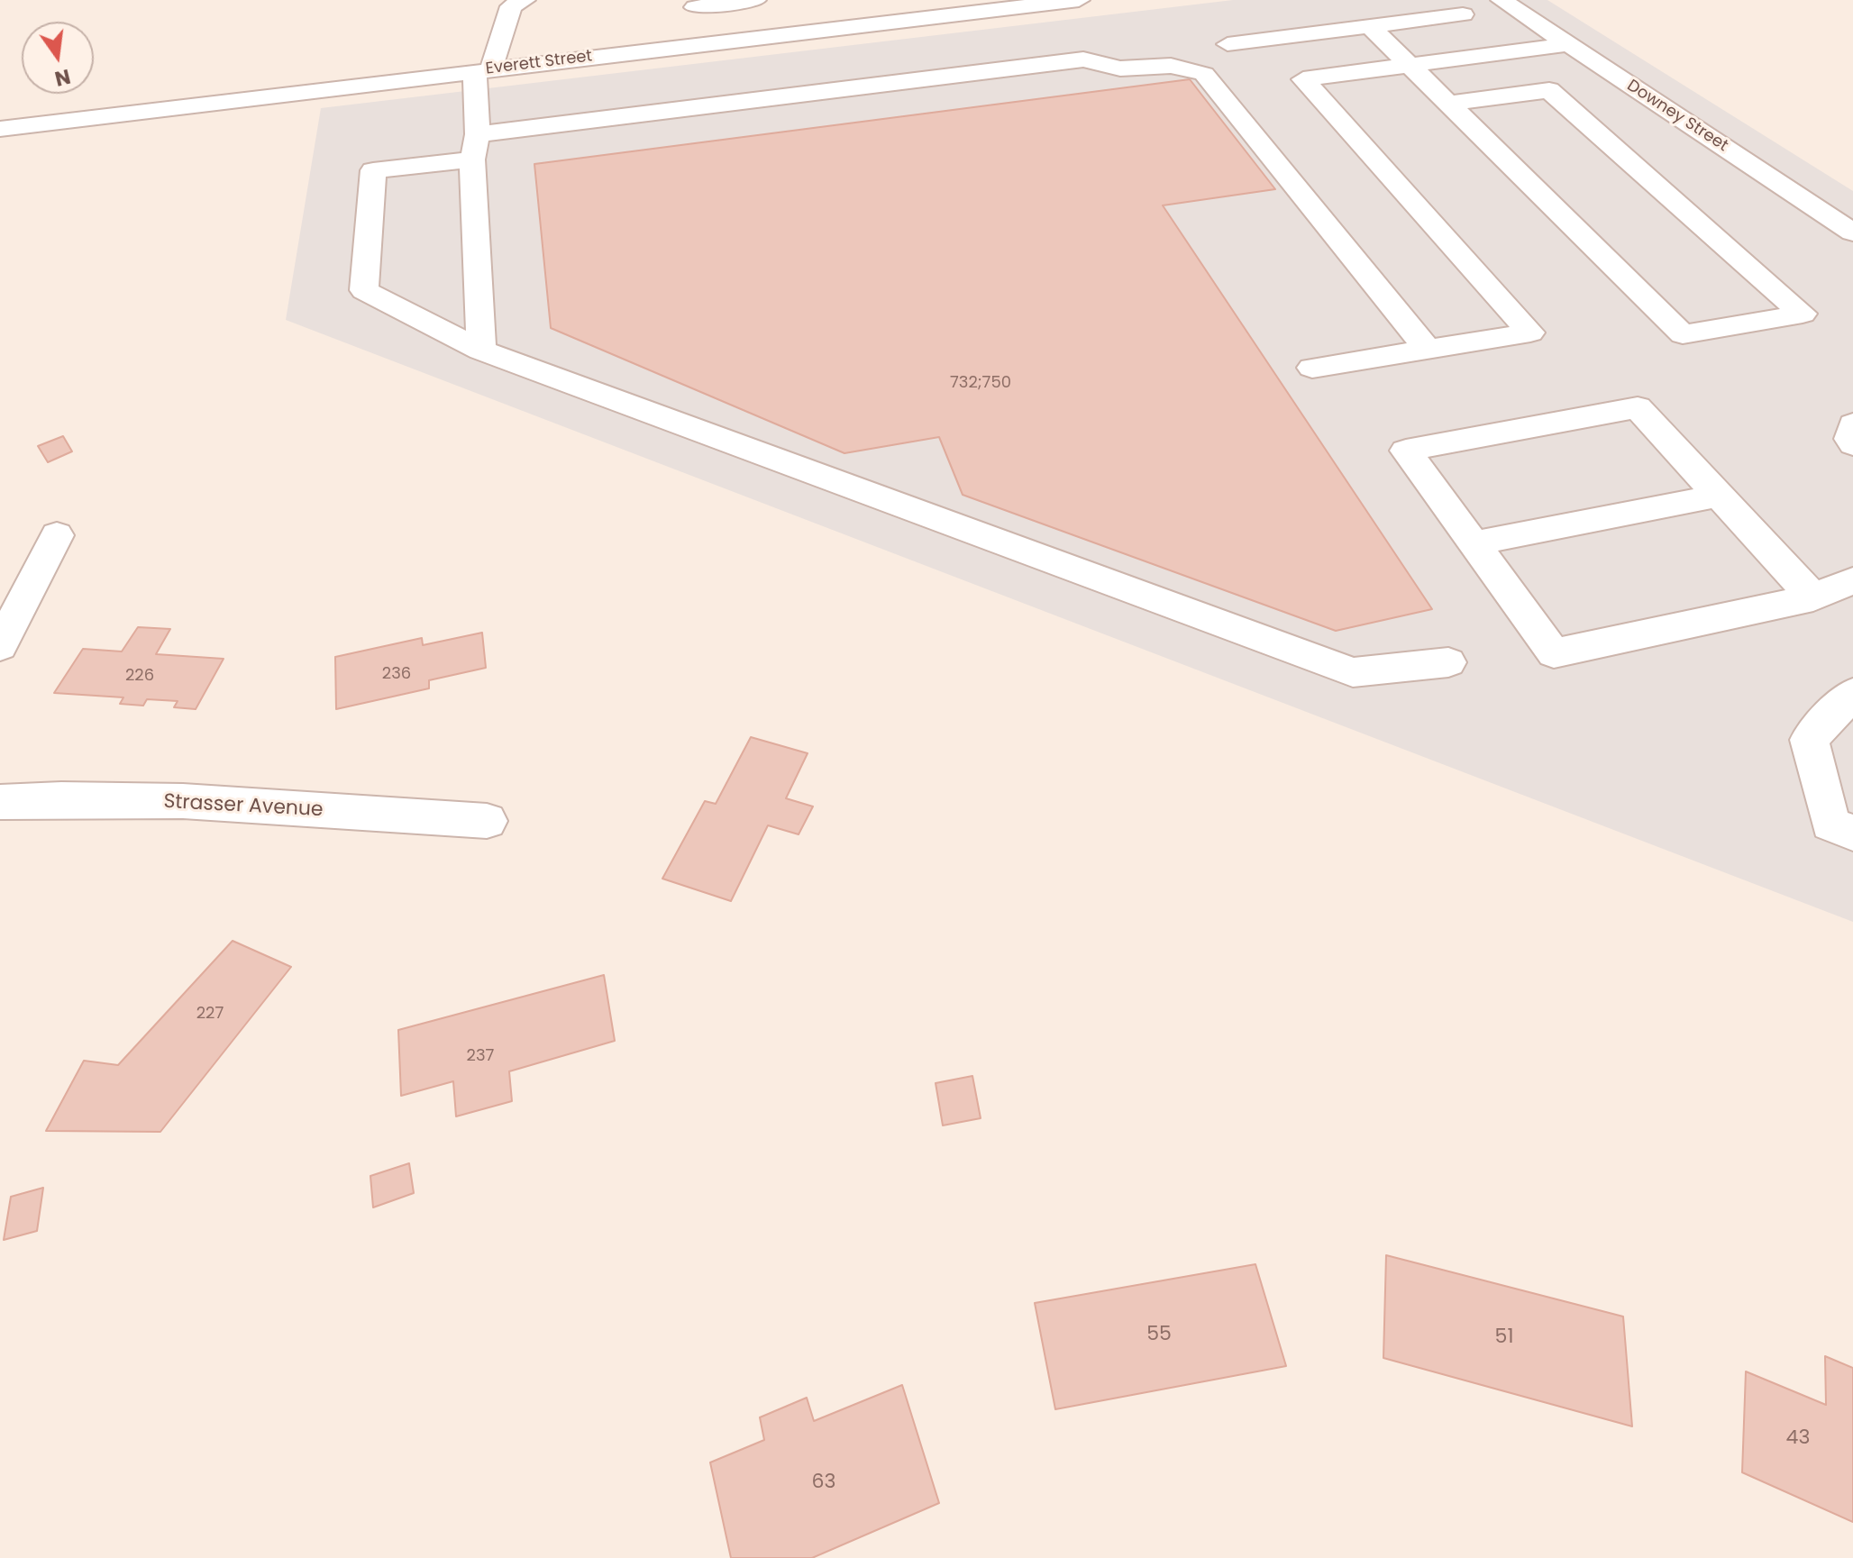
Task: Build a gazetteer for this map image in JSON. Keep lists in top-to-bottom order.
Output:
{
  "streets": {
    "street": ["Everett Street", "Downey Street", "Strasser Avenue"]
  },
  "house_numbers": [
    "732;750",
    "236",
    "226",
    "227",
    "237",
    "55",
    "51",
    "43",
    "63"
  ],
  "north": "bottom"
}
